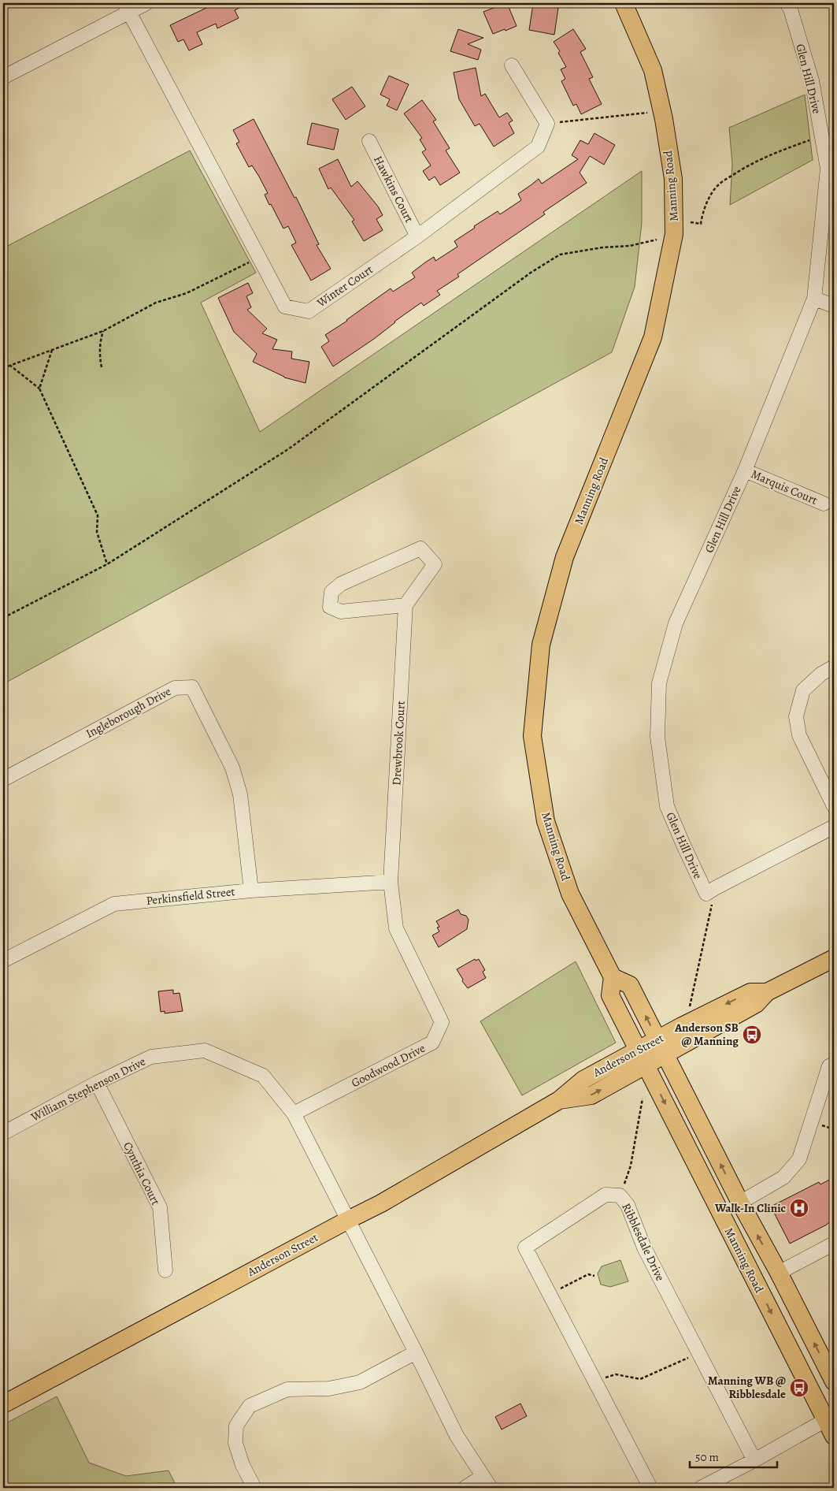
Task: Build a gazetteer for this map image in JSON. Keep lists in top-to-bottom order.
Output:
{
  "streets": {
    "main road": ["Manning Road", "Anderson Street"],
    "street": [
      "Glen Hill Drive",
      "Hawkins Court",
      "Winter Court",
      "Marquis Court",
      "Ingleborough Drive",
      "Drewbrook Court",
      "Perkinsfield Street",
      "Goodwood Drive",
      "William Stephenson Drive",
      "Cynthia Court",
      "Ribblesdale Drive"
    ]
  },
  "crossings": [
    ["Glen Hill Drive", "Marquis Court"],
    ["Manning Road", "Anderson Street"],
    ["Hawkins Court", "Winter Court"],
    ["Ingleborough Drive", "Perkinsfield Street"],
    ["Drewbrook Court", "Perkinsfield Street"],
    ["Drewbrook Court", "Goodwood Drive"],
    ["Perkinsfield Street", "Goodwood Drive"],
    ["Anderson Street", "William Stephenson Drive"],
    ["Goodwood Drive", "William Stephenson Drive"],
    ["William Stephenson Drive", "Cynthia Court"]
  ],
  "places": {
    "bus stop": ["Anderson SB @ Manning", "Manning WB @ Ribblesdale"],
    "hospital": ["Walk-In Clinic"]
  },
  "scale_bar": "50 m"
}
